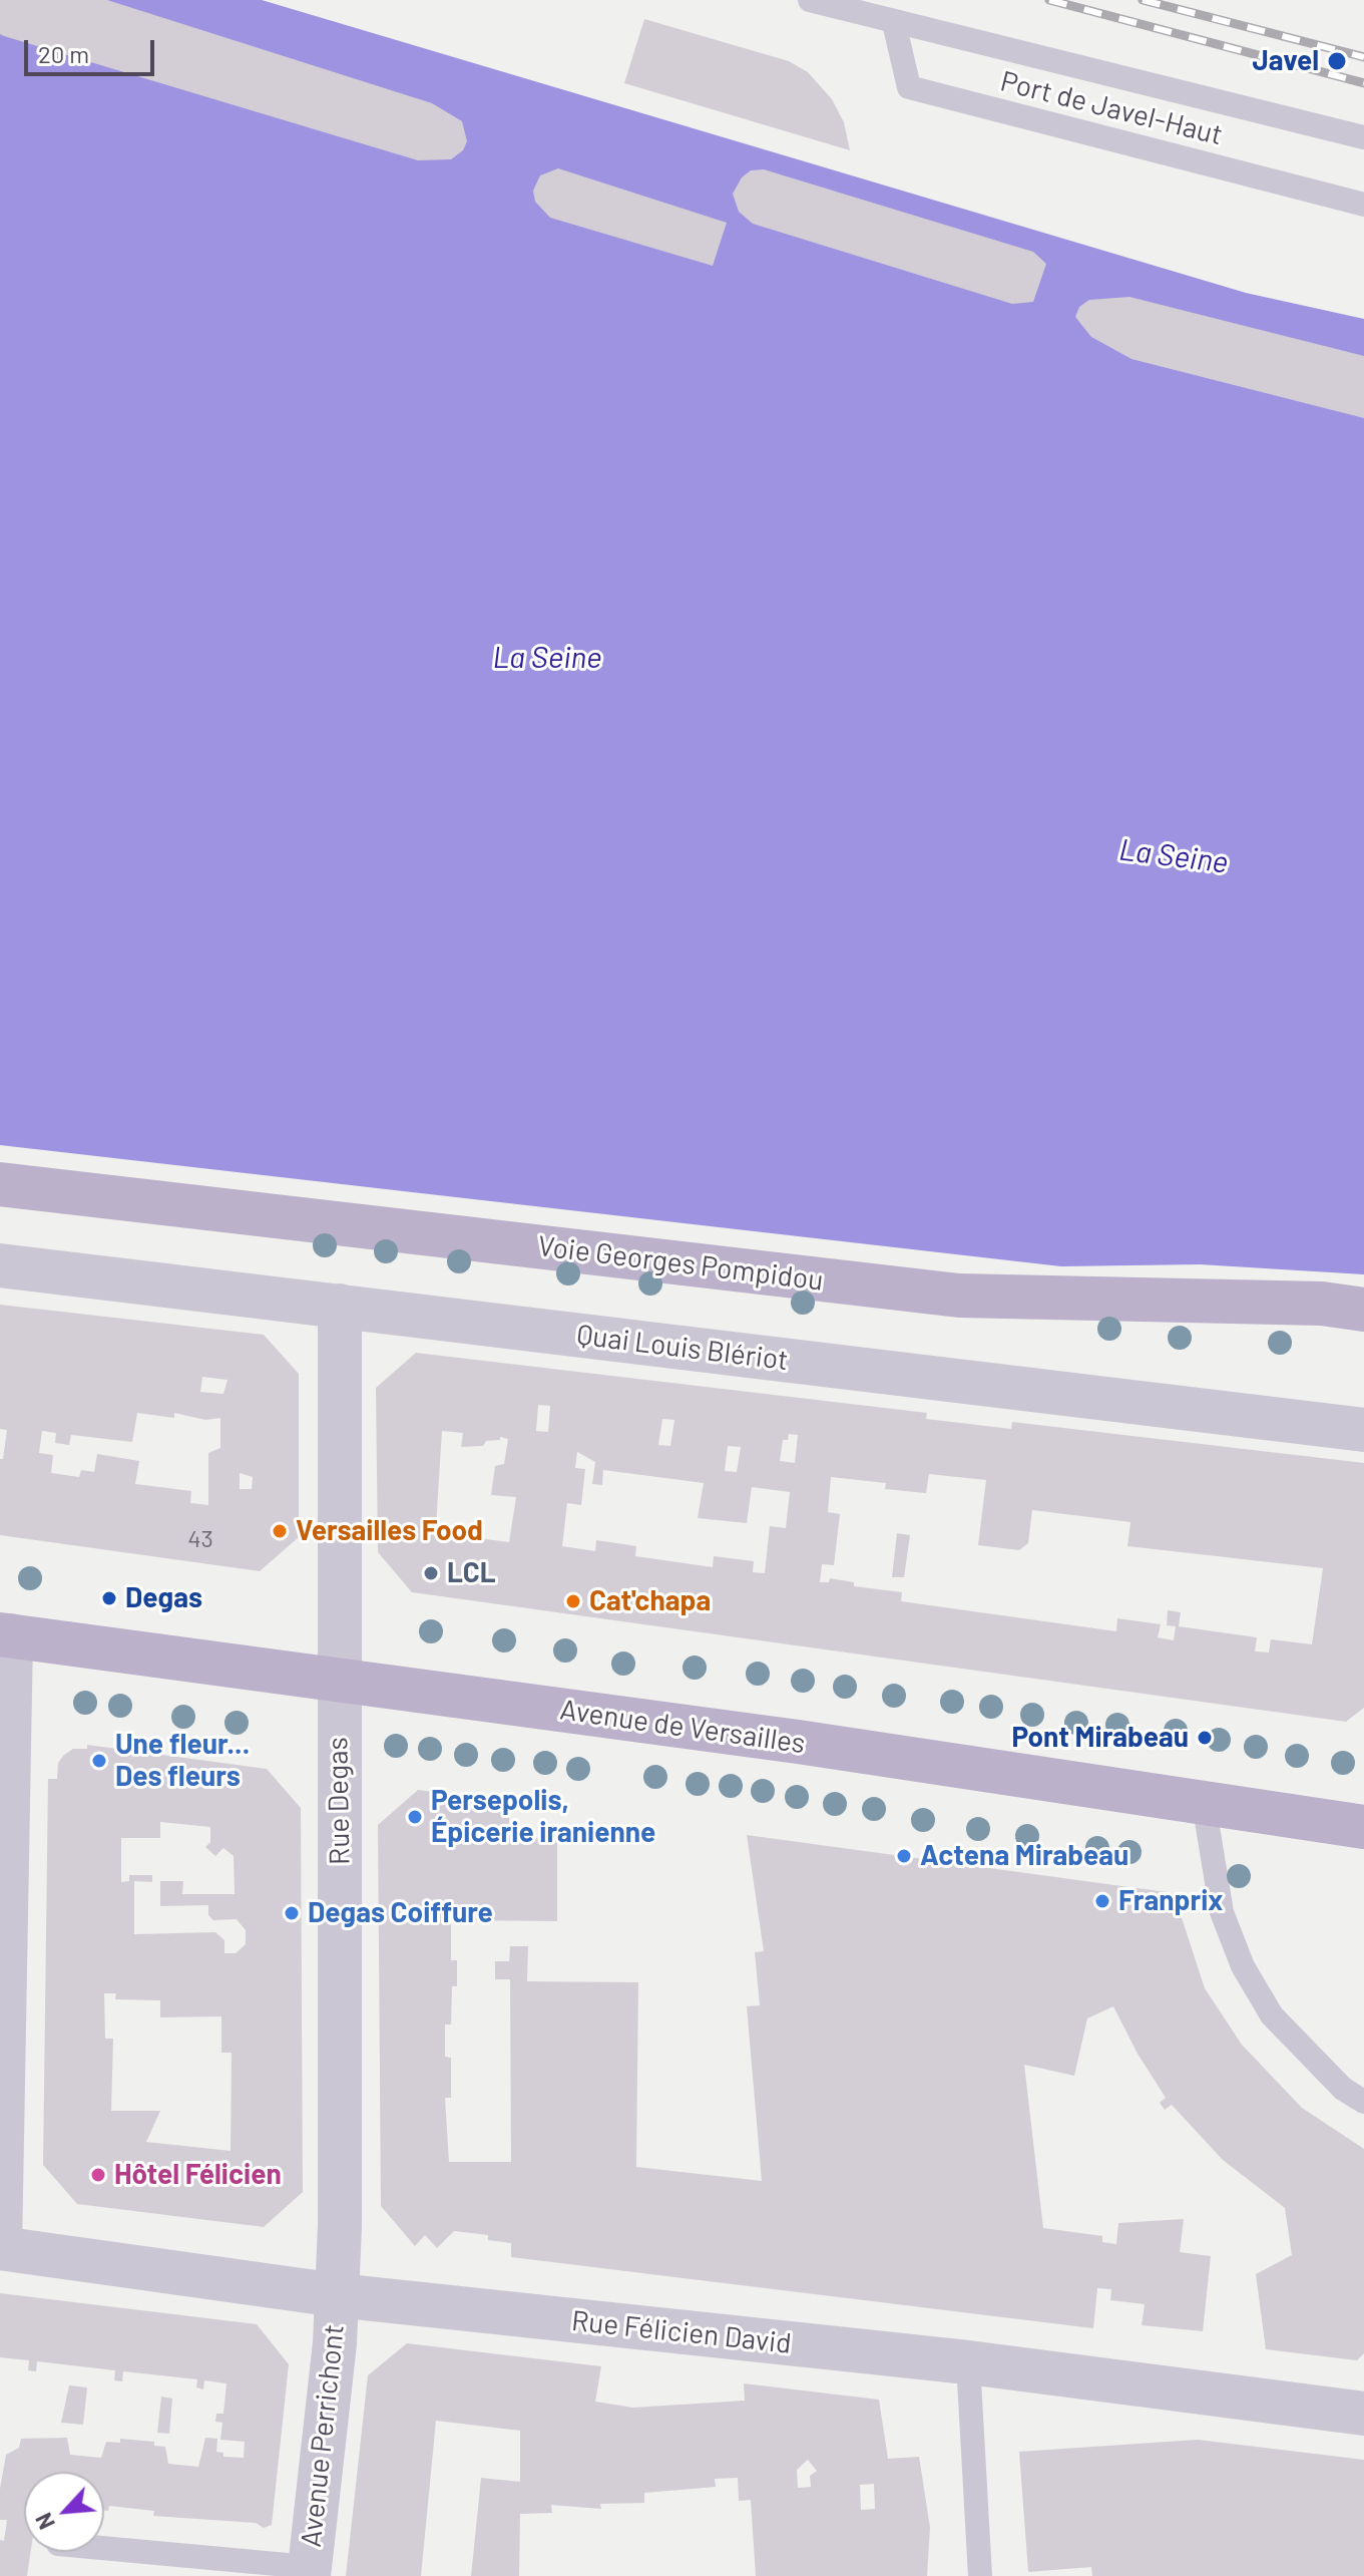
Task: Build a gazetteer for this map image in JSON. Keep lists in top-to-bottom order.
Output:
{
  "streets": {
    "main road": ["Voie Georges Pompidou", "Avenue de Versailles"],
    "street": [
      "Quai Louis Blériot",
      "Rue Degas",
      "Rue Félicien David",
      "Avenue Perrichont"
    ],
    "lane": ["Port de Javel-Haut"]
  },
  "crossings": [
    ["Quai Louis Blériot", "Rue Degas"],
    ["Avenue de Versailles", "Rue Degas"],
    ["Rue Degas", "Rue Félicien David"],
    ["Rue Degas", "Avenue Perrichont"],
    ["Rue Félicien David", "Avenue Perrichont"]
  ],
  "water": ["La Seine"],
  "places": [
    "Javel",
    "Versailles Food",
    "LCL",
    "Degas",
    "Cat'chapa",
    "Pont Mirabeau",
    "Une fleur... Des fleurs",
    "Persepolis, Épicerie iranienne",
    "Actena Mirabeau",
    "Franprix",
    "Degas Coiffure",
    "Hôtel Félicien"
  ],
  "house_numbers": ["43"],
  "scale_bar": "20 m",
  "north": "bottom left"
}
